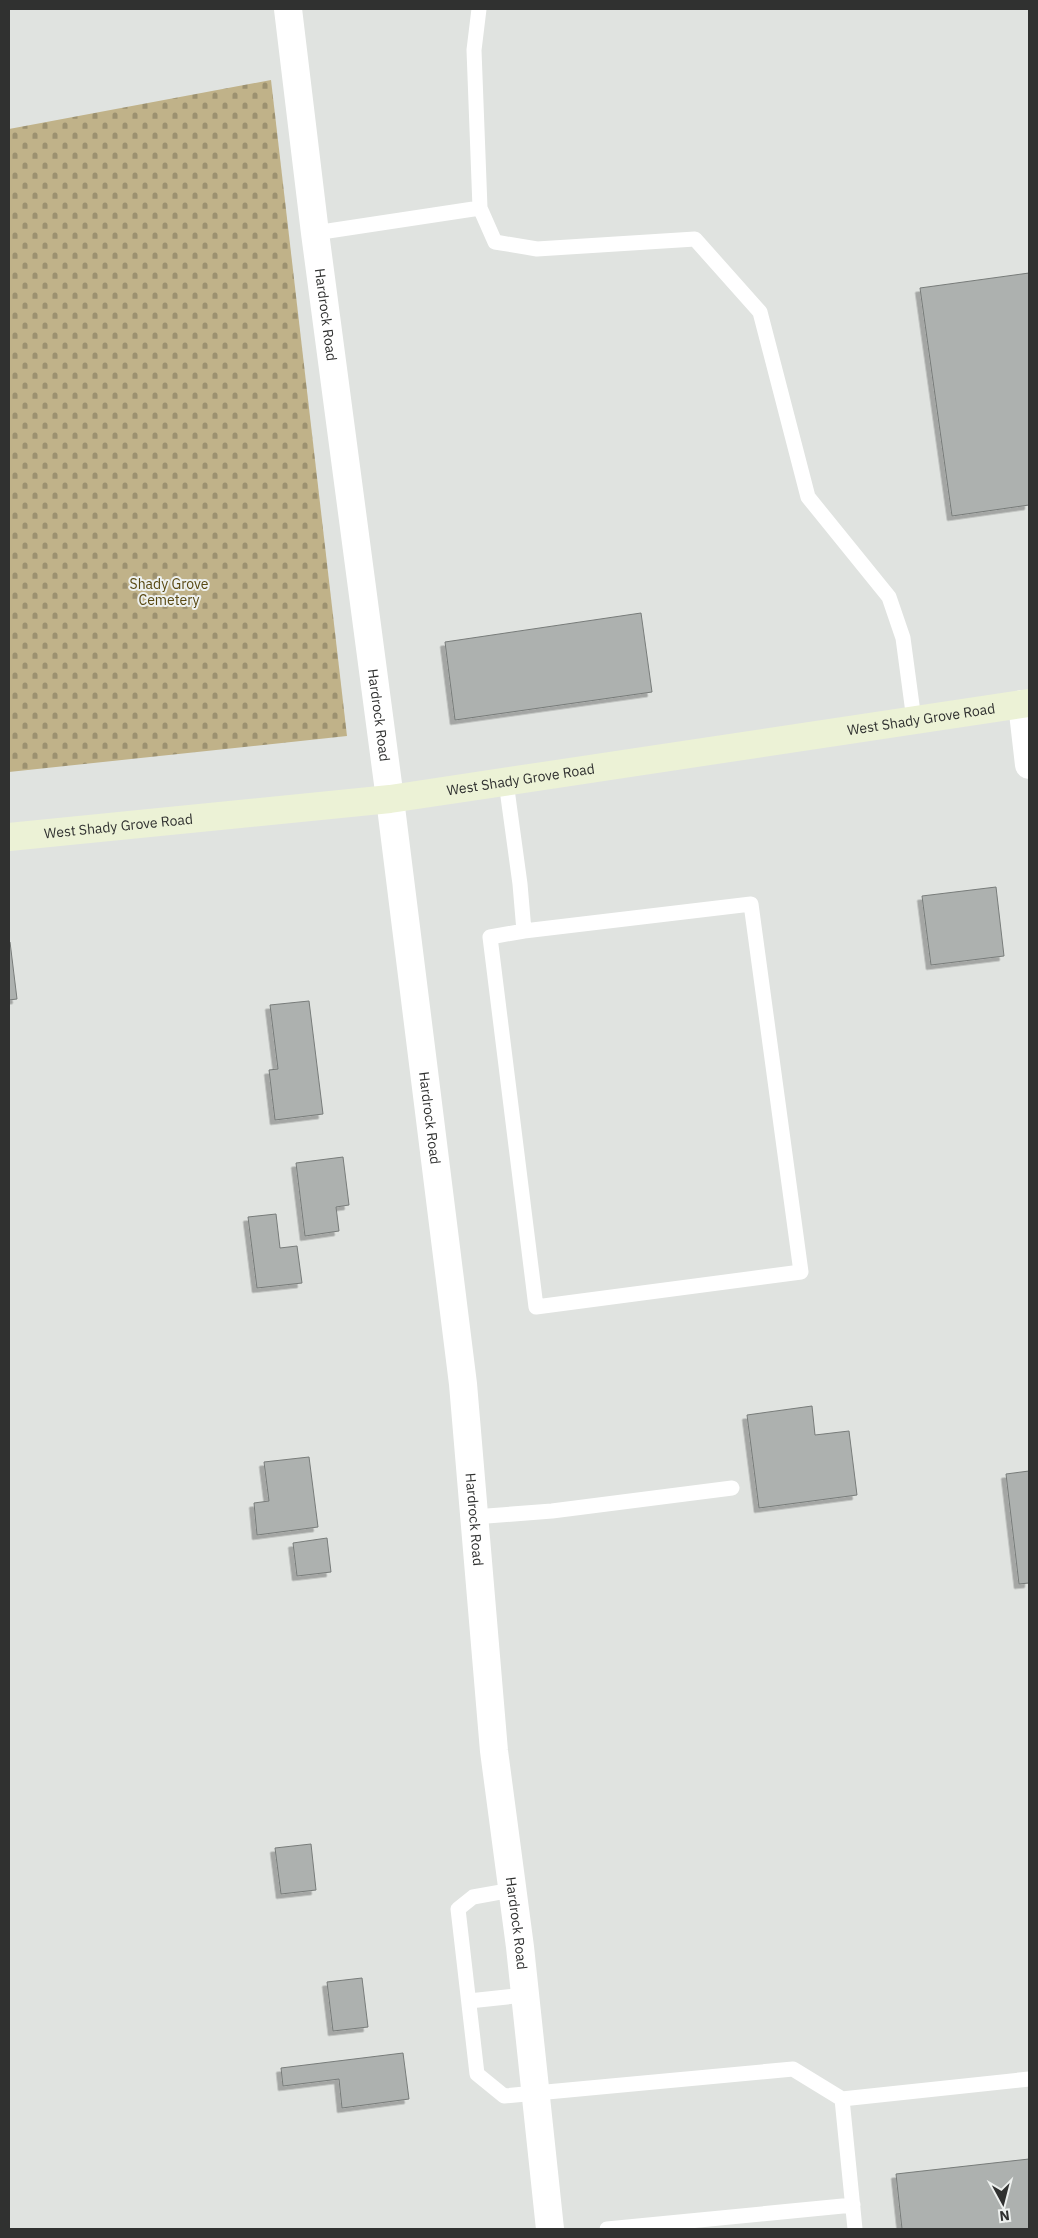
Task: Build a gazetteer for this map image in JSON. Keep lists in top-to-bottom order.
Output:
{
  "streets": {
    "main road": ["West Shady Grove Road"],
    "street": ["Hardrock Road"]
  },
  "crossings": [
    ["Hardrock Road", "West Shady Grove Road"]
  ],
  "parks": ["Shady Grove Cemetery"],
  "north": "bottom"
}
